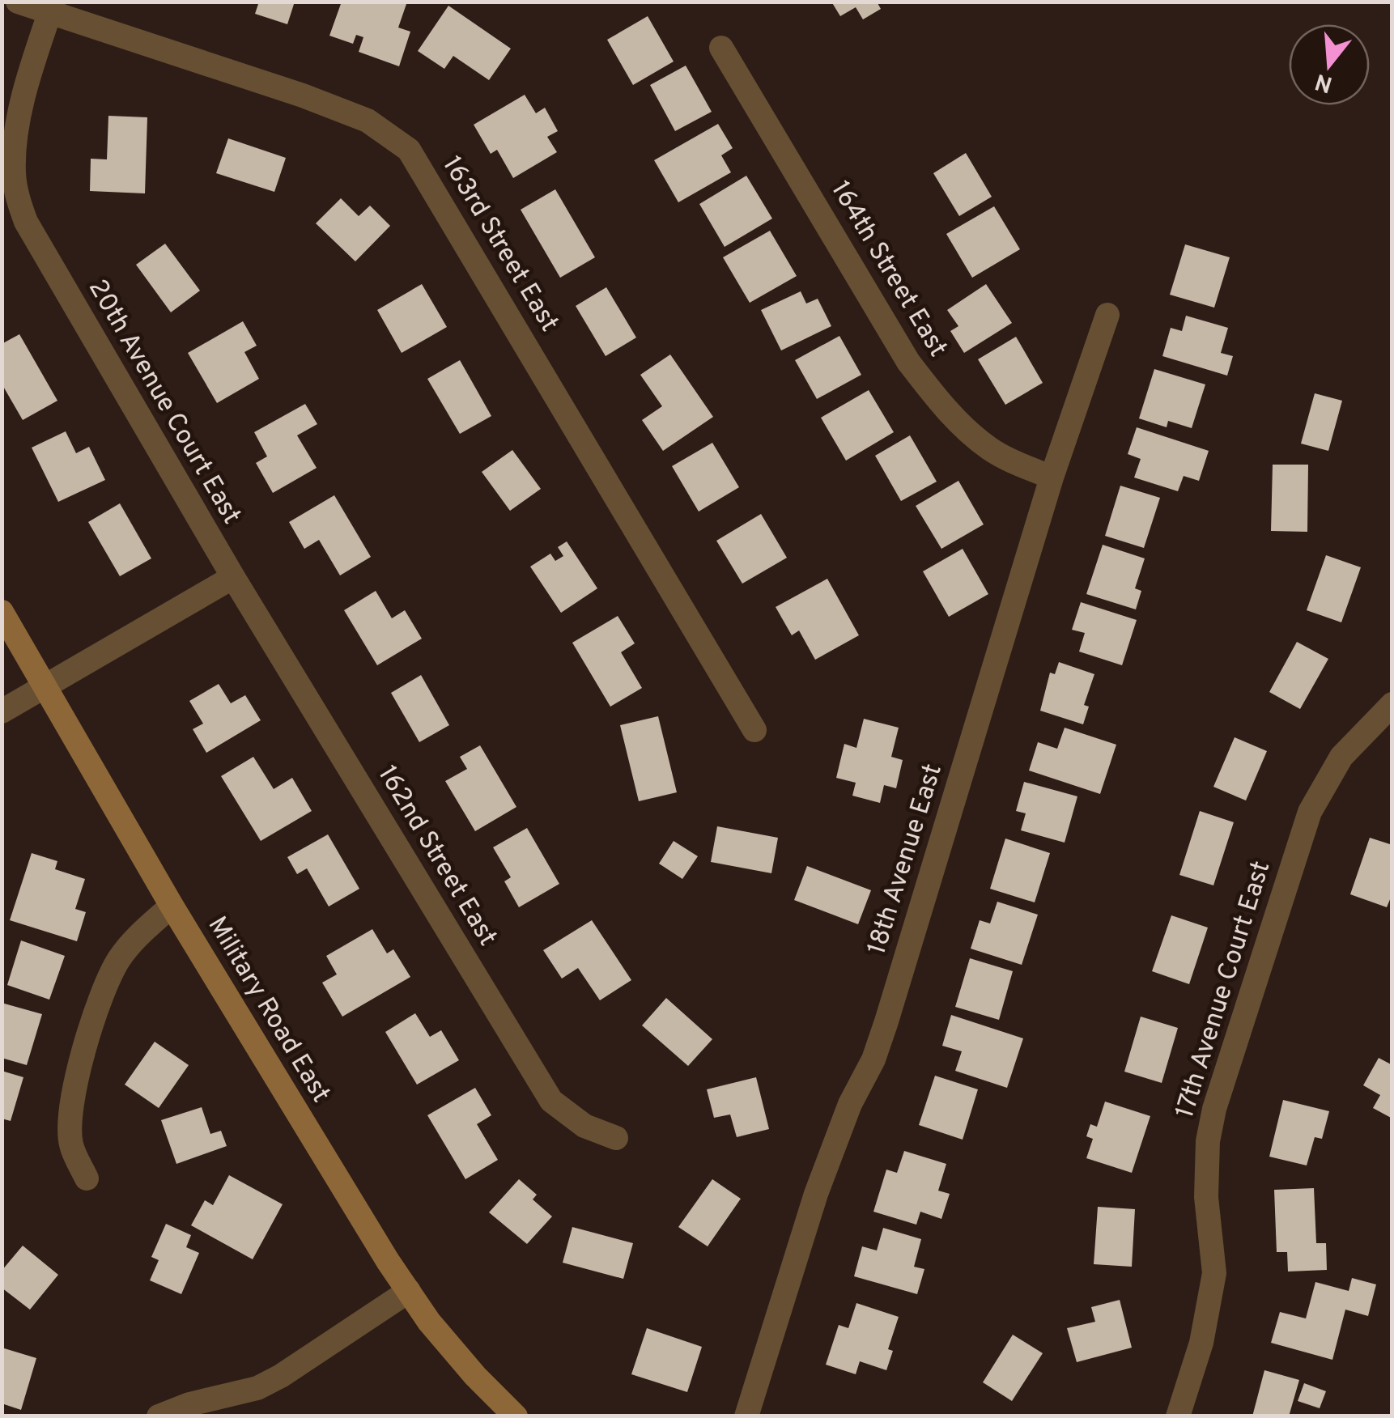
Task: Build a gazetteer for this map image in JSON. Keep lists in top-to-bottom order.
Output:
{
  "streets": {
    "street": [
      "163rd Street East",
      "164th Street East",
      "20th Avenue Court East",
      "162nd Street East",
      "18th Avenue East",
      "17th Avenue Court East",
      "Military Road East"
    ]
  },
  "crossings": [
    ["163rd Street East", "20th Avenue Court East"],
    ["164th Street East", "18th Avenue East"],
    ["20th Avenue Court East", "162nd Street East"]
  ],
  "north": "bottom"
}
